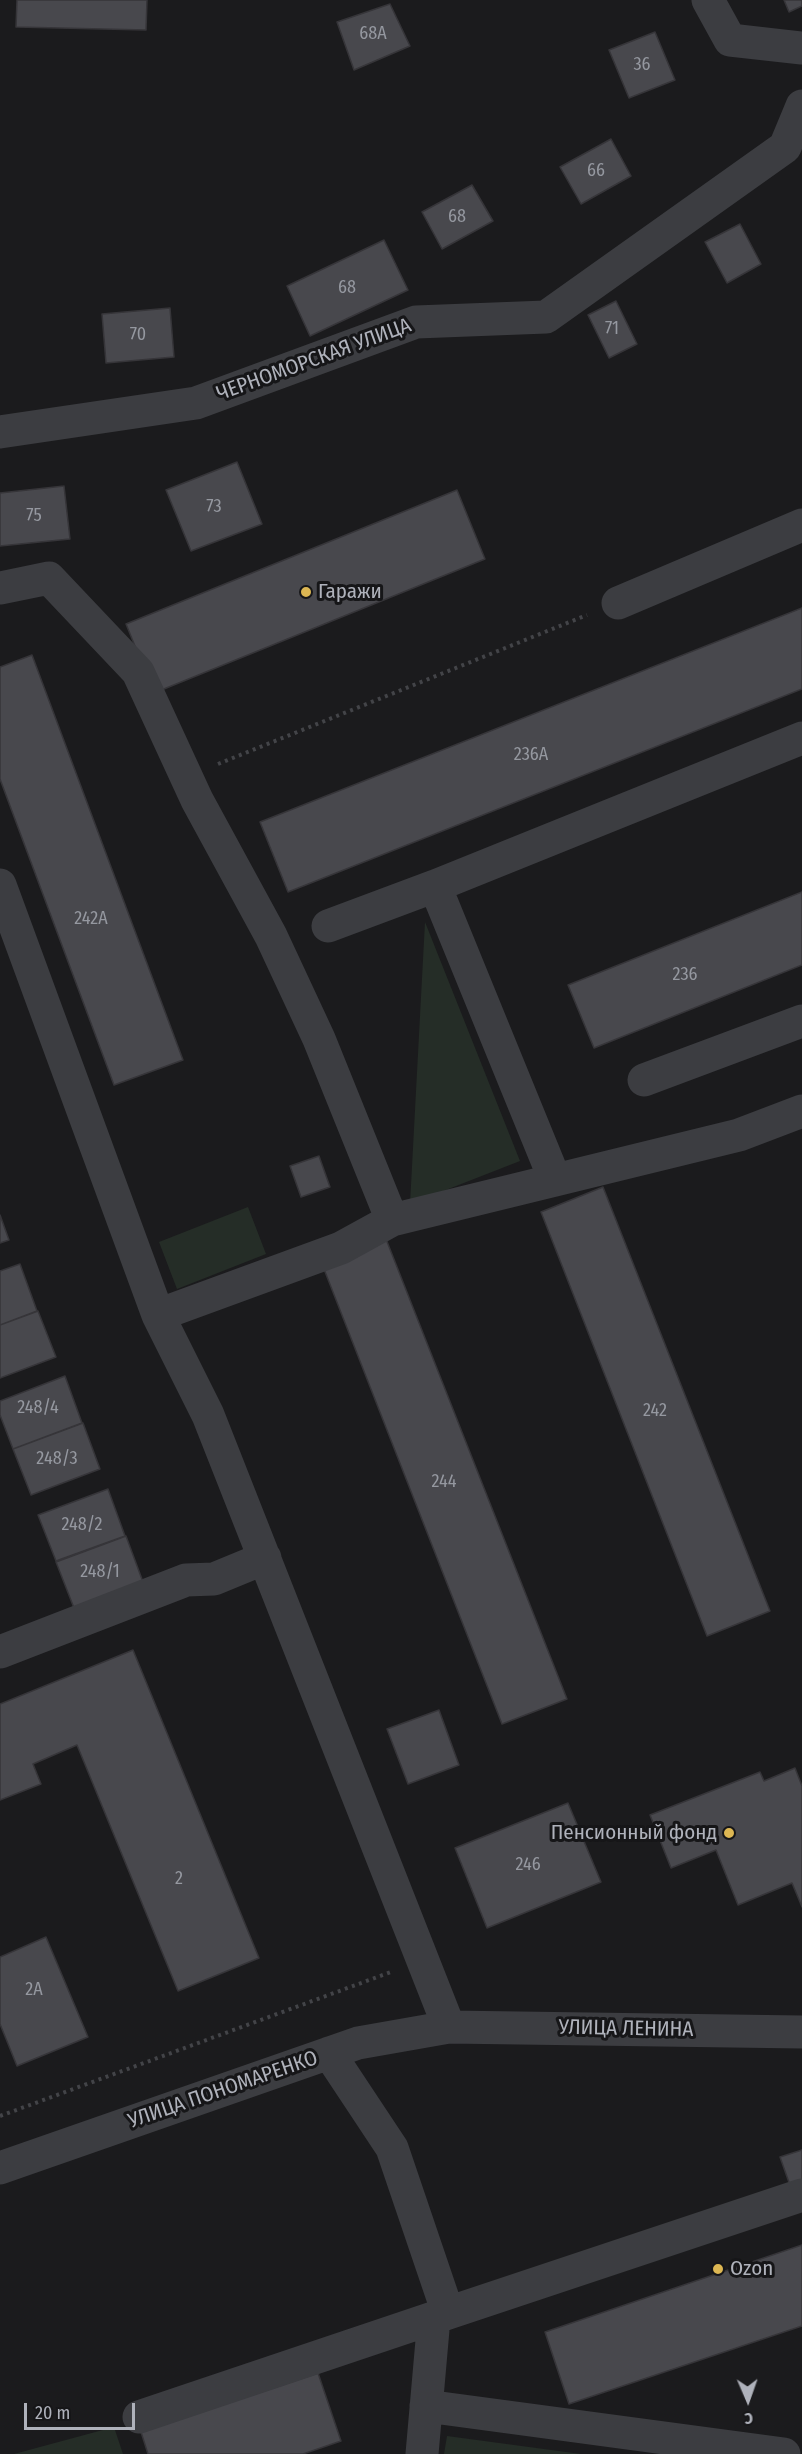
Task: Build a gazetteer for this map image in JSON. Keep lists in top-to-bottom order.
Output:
{
  "streets": {
    "street": ["ЧЕРНОМОРСКАЯ УЛИЦА", "УЛИЦА ЛЕНИНА", "УЛИЦА ПОНОМАРЕНКО"]
  },
  "crossings": [
    ["УЛИЦА ЛЕНИНА", "УЛИЦА ПОНОМАРЕНКО"]
  ],
  "places": ["Гаражи", "Пенсионный фонд", "Ozon"],
  "house_numbers": [
    "68А",
    "36",
    "66",
    "68",
    "68",
    "71",
    "70",
    "73",
    "75",
    "236А",
    "242А",
    "236",
    "248/4",
    "242",
    "248/3",
    "244",
    "248/2",
    "248/1",
    "246",
    "2",
    "2А"
  ],
  "scale_bar": "20 m",
  "north": "bottom"
}
